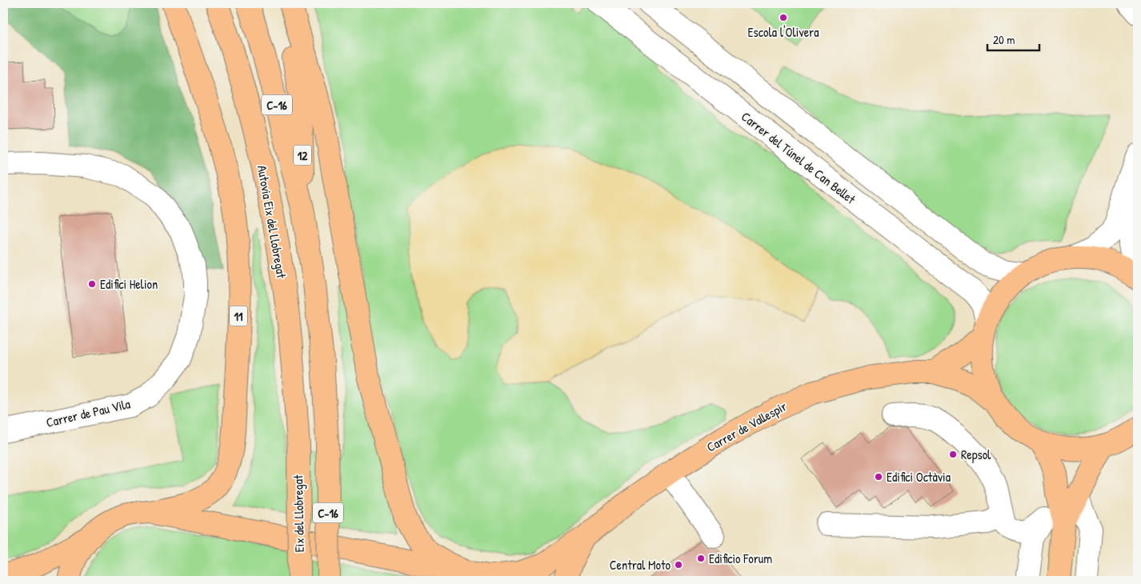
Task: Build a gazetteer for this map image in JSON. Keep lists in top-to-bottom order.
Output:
{
  "streets": {
    "main road": [
      "C-16",
      "12",
      "Autovia Eix del Llobregat",
      "11",
      "Carrer de Vallespir",
      "Eix del Llobregat"
    ],
    "street": ["Carrer del Túnel de Can Bellet", "Carrer de Pau Vila"]
  },
  "crossings": [
    ["C-16", "12"],
    ["Autovia Eix del Llobregat", "Eix del Llobregat"]
  ],
  "places": [
    "Escola l'Olivera",
    "Edifici Helion",
    "Repsol",
    "Edifici Octàvia",
    "Edificio Forum",
    "Central Moto"
  ],
  "scale_bar": "20 m"
}
